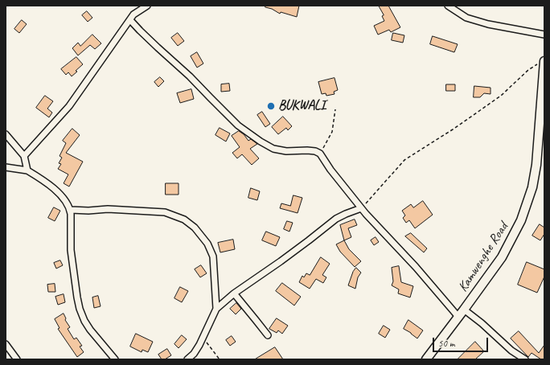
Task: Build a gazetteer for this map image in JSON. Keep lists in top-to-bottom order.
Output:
{
  "streets": {
    "main road": ["Kamwenghe Road"]
  },
  "places": ["BUKWALI"],
  "scale_bar": "50 m"
}
